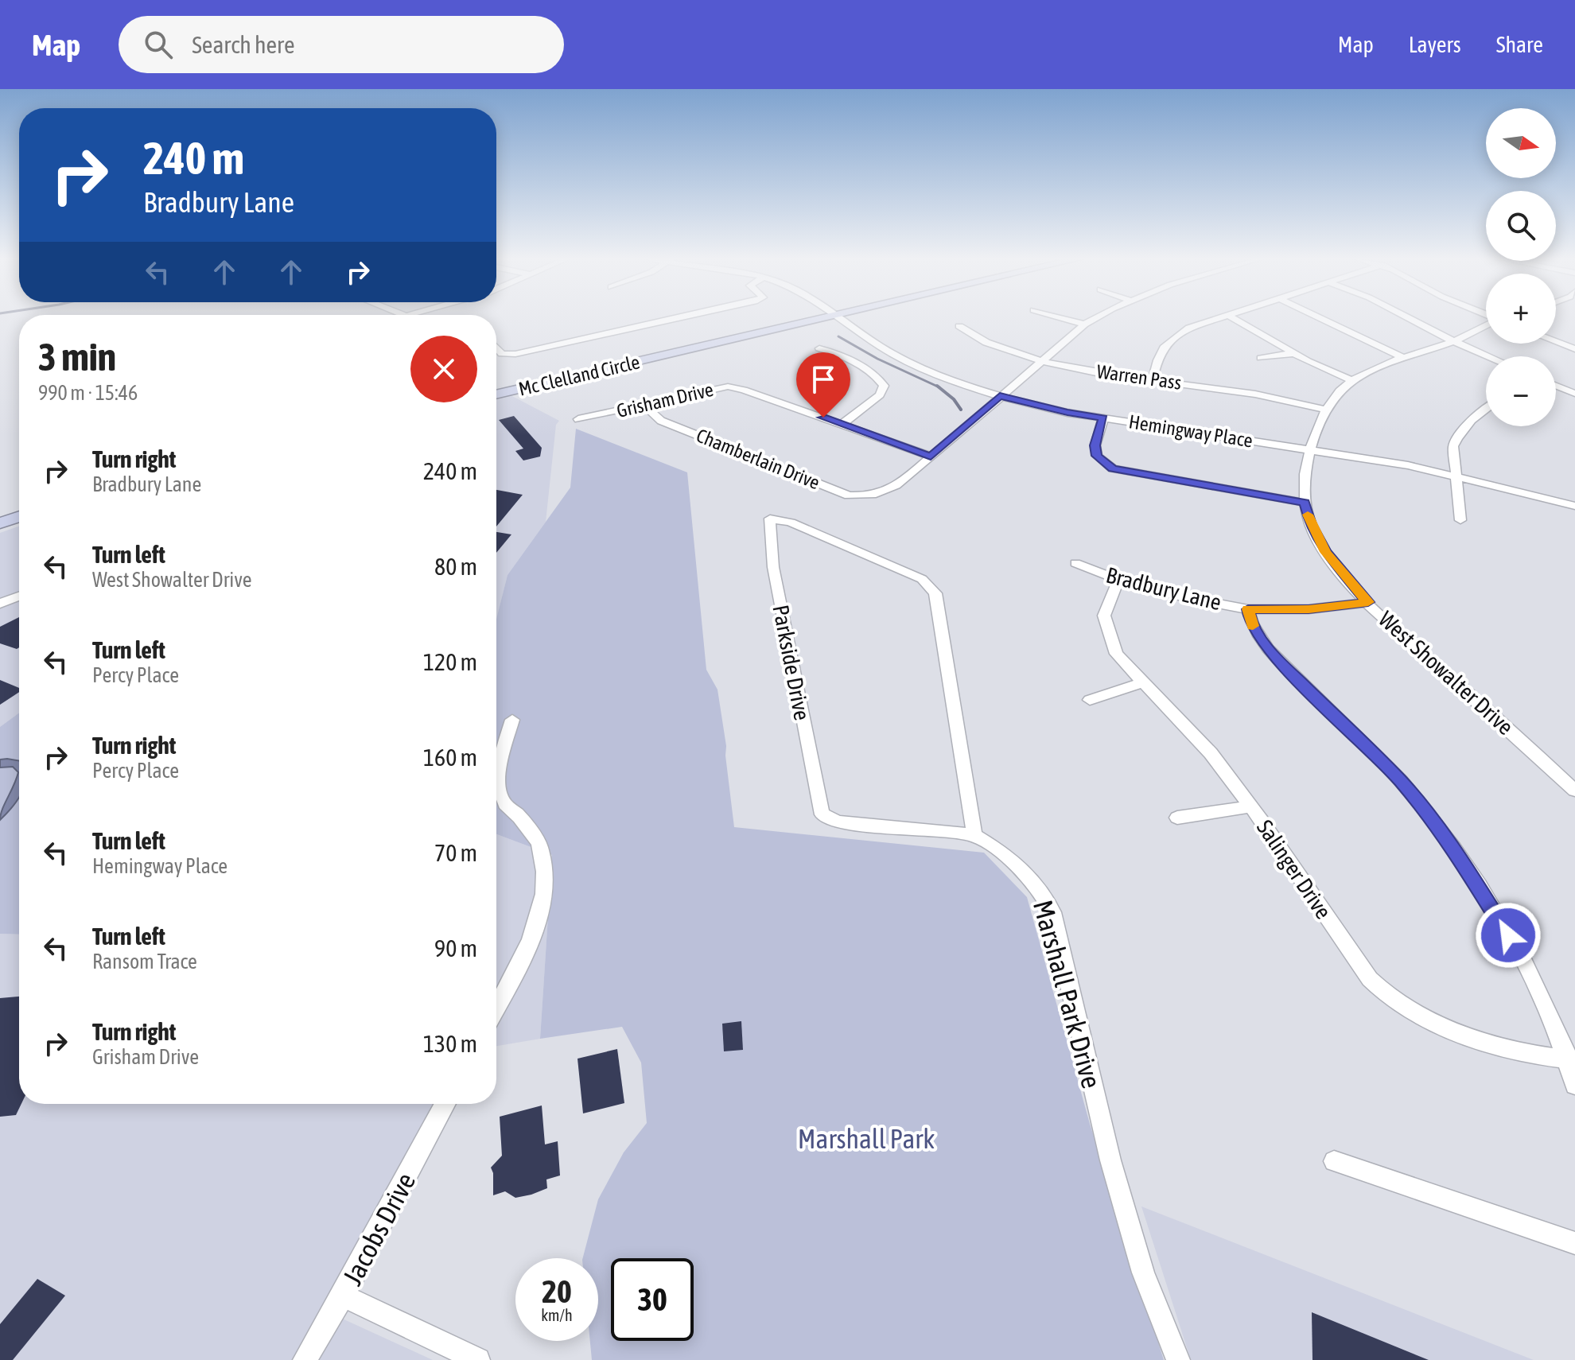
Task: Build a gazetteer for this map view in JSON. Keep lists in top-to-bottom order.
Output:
{
  "streets": {
    "highway": ["Mc Clelland Circle"],
    "street": [
      "Warren Pass",
      "Grisham Drive",
      "Hemingway Place",
      "Chamberlain Drive",
      "Bradbury Lane",
      "Parkside Drive",
      "West Showalter Drive",
      "Salinger Drive",
      "Marshall Park Drive",
      "Jacobs Drive"
    ]
  },
  "crossings": [
    ["Warren Pass", "West Showalter Drive"],
    ["Grisham Drive", "Chamberlain Drive"],
    ["Hemingway Place", "West Showalter Drive"],
    ["Bradbury Lane", "West Showalter Drive"],
    ["Bradbury Lane", "Salinger Drive"],
    ["Parkside Drive", "Marshall Park Drive"]
  ],
  "parks": ["Marshall Park"],
  "north": "right",
  "page": {
    "header": "Map",
    "search": "Search here",
    "nav": ["Map", "Layers", "Share"],
    "map_buttons": ["+", "−"],
    "turn": ["240 m", "Bradbury Lane"],
    "heading": ["3 min", "990 m · 15:46"],
    "list": [
      {
        "name": "Turn right",
        "note": "Bradbury Lane",
        "value": "240 m"
      },
      {
        "name": "Turn left",
        "note": "West Showalter Drive",
        "value": "80 m"
      },
      {
        "name": "Turn left",
        "note": "Percy Place",
        "value": "120 m"
      },
      {
        "name": "Turn right",
        "note": "Percy Place",
        "value": "160 m"
      },
      {
        "name": "Turn left",
        "note": "Hemingway Place",
        "value": "70 m"
      },
      {
        "name": "Turn left",
        "note": "Ransom Trace",
        "value": "90 m"
      },
      {
        "name": "Turn right",
        "note": "Grisham Drive",
        "value": "130 m"
      }
    ],
    "speed": "20 km/h",
    "limit": "30"
  }
}
